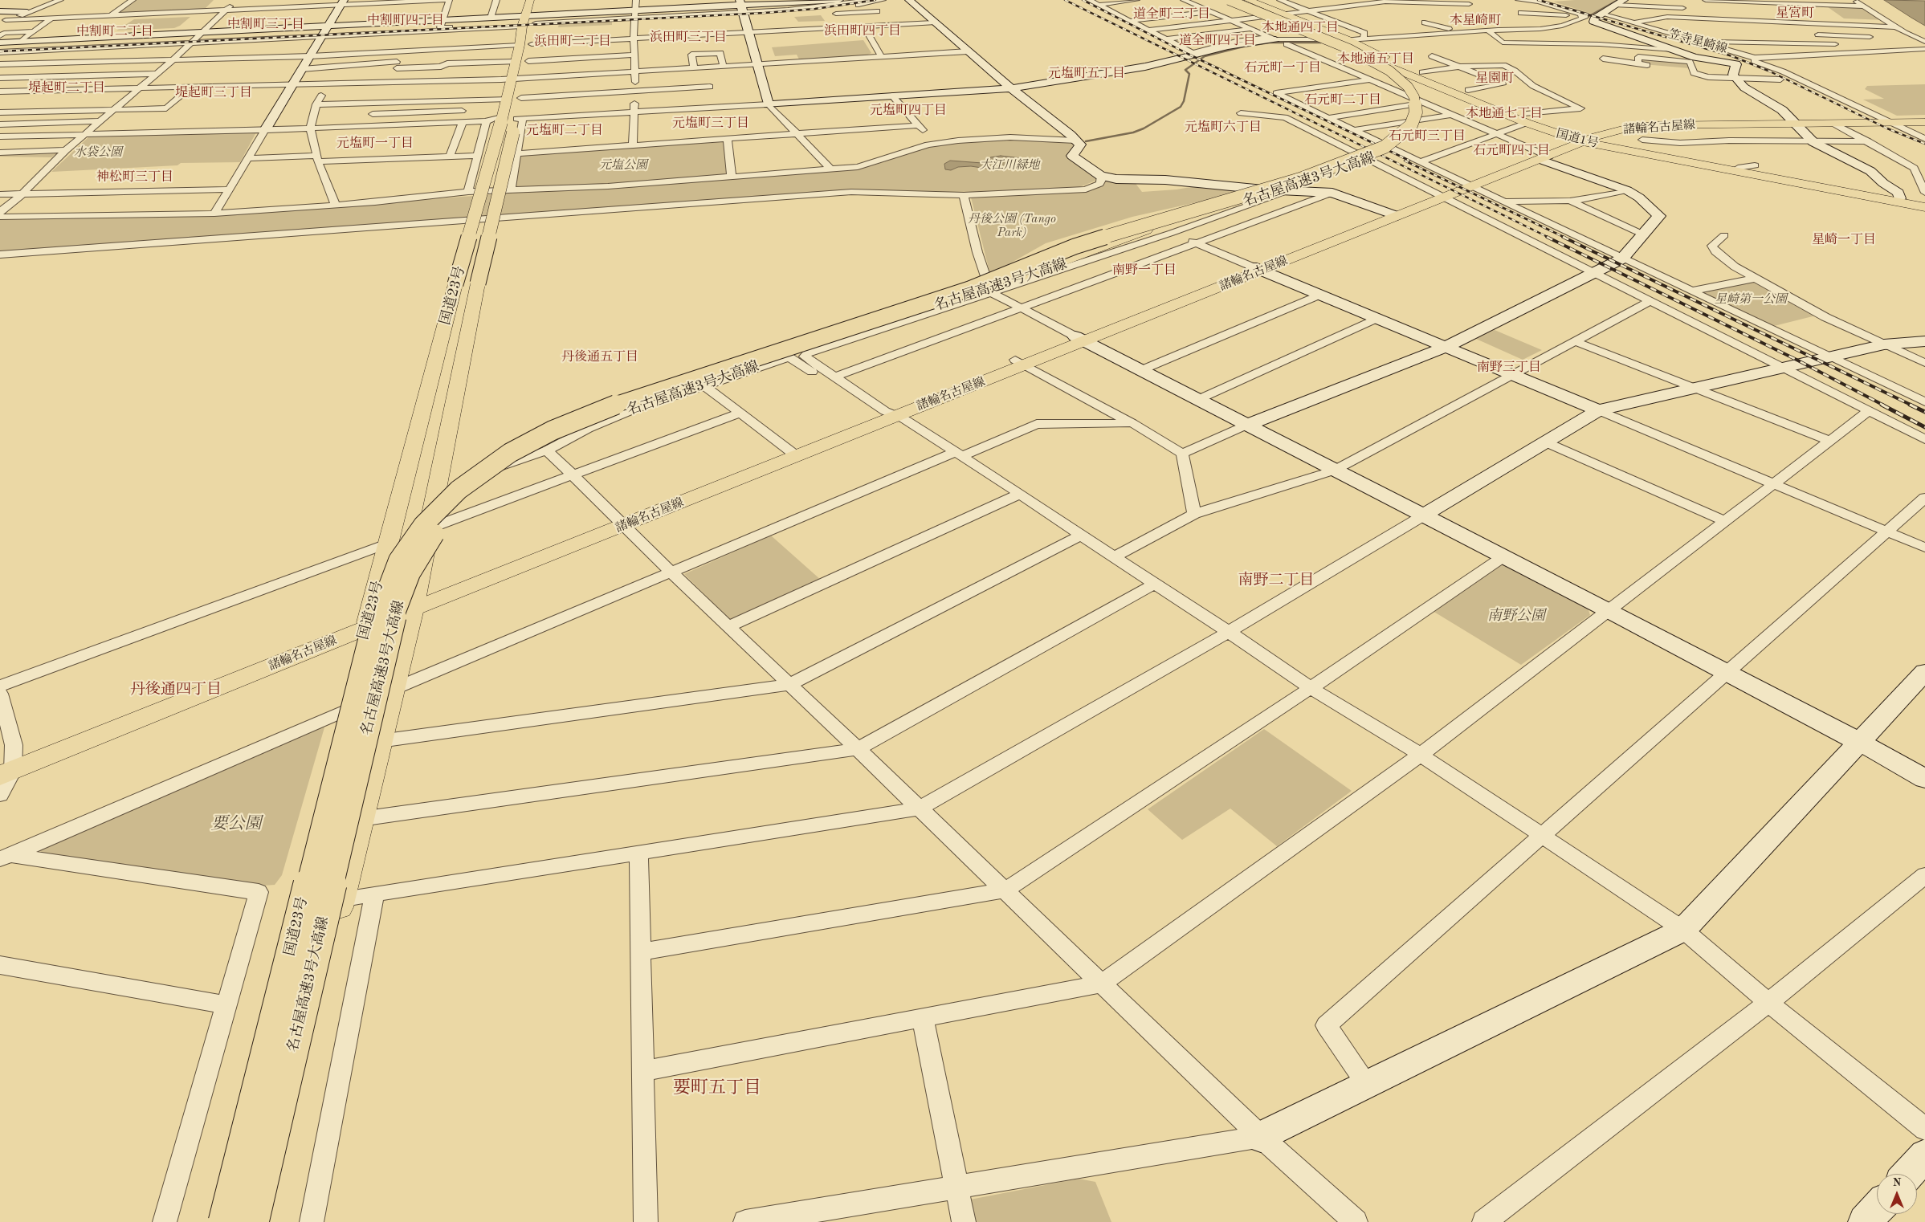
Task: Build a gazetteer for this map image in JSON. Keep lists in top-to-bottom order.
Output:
{
  "streets": {
    "main road": [
      "諸輪名古屋線",
      "国道1号",
      "名古屋高速3号大高線",
      "国道23号"
    ],
    "street": ["笠寺星崎線"]
  },
  "crossings": [
    ["諸輪名古屋線", "国道1号"],
    ["諸輪名古屋線", "国道23号"]
  ],
  "districts": [
    "星宮町",
    "道全町三丁目",
    "中割町四丁目",
    "本星崎町",
    "中割町三丁目",
    "本地通四丁目",
    "浜田町四丁目",
    "中割町二丁目",
    "浜田町三丁目",
    "道全町四丁目",
    "浜田町二丁目",
    "本地通五丁目",
    "石元町一丁目",
    "元塩町五丁目",
    "星園町",
    "堤起町二丁目",
    "堤起町三丁目",
    "石元町二丁目",
    "元塩町四丁目",
    "本地通七丁目",
    "元塩町三丁目",
    "元塩町六丁目",
    "元塩町二丁目",
    "石元町三丁目",
    "元塩町一丁目",
    "石元町四丁目",
    "神松町三丁目",
    "星崎一丁目",
    "南野一丁目",
    "丹後通五丁目",
    "南野三丁目",
    "南野二丁目",
    "丹後通四丁目",
    "要町五丁目"
  ],
  "parks": [
    "水袋公園",
    "元塩公園",
    "大江川緑地",
    "丹後公園 (Tango Park)",
    "星崎第一公園",
    "南野公園",
    "要公園"
  ],
  "north": "top"
}
